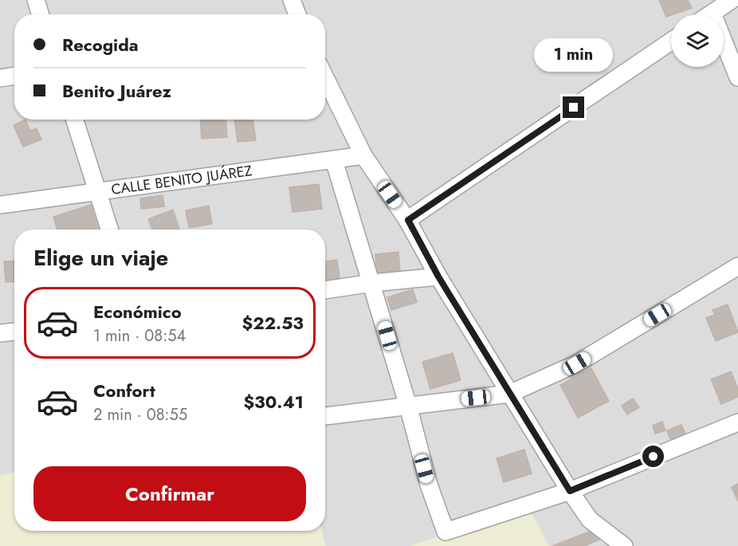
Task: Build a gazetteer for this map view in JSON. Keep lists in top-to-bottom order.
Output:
{
  "streets": {
    "street": ["CALLE BENITO JUÁREZ"]
  },
  "page": {
    "banner": ["Recogida", "Benito Juárez"],
    "bubble": "1 min",
    "heading": "Elige un viaje",
    "list": [
      {
        "name": "Económico",
        "note": "1 min · 08:54",
        "value": "$22.53"
      },
      {
        "name": "Confort",
        "note": "2 min · 08:55",
        "value": "$30.41"
      }
    ],
    "buttons": "Confirmar"
  }
}
